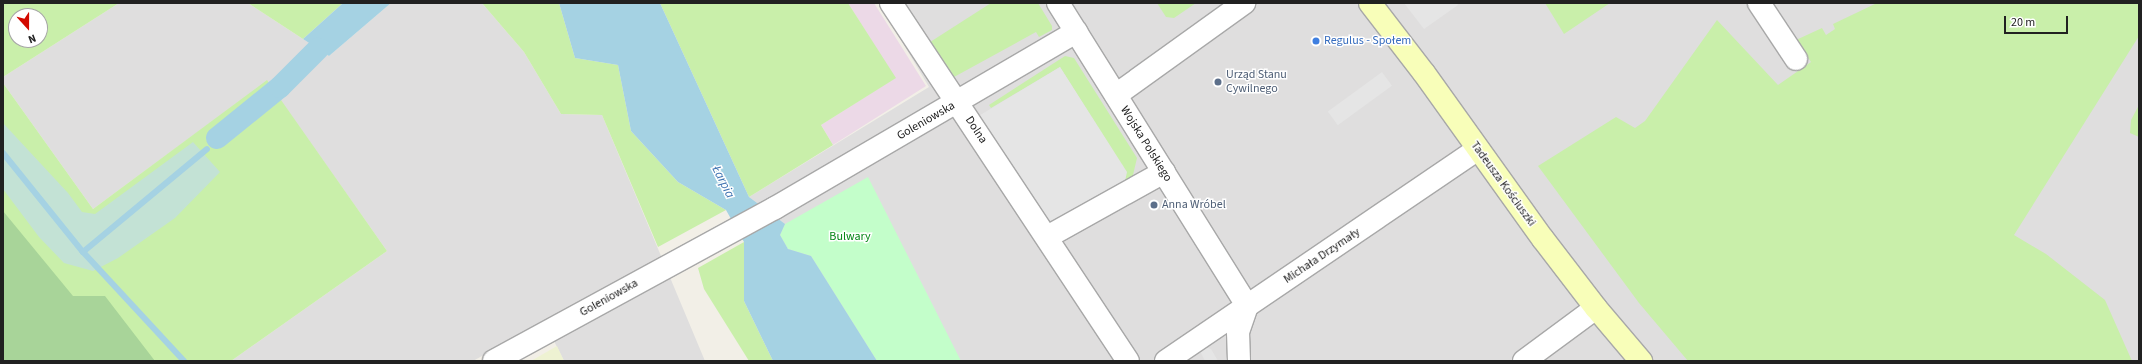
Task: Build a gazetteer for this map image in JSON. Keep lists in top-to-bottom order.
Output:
{
  "streets": {
    "main road": ["Tadeusza Kościuszki"],
    "street": [
      "Goleniowska",
      "Dolna",
      "Wojska Polskiego",
      "Michała Drzymały"
    ]
  },
  "crossings": [
    ["Goleniowska", "Dolna"],
    ["Goleniowska", "Wojska Polskiego"],
    ["Wojska Polskiego", "Michała Drzymały"],
    ["Tadeusza Kościuszki", "Michała Drzymały"]
  ],
  "water": ["Łarpia"],
  "parks": ["Bulwary"],
  "places": ["Regulus - Społem", "Urząd Stanu Cywilnego", "Anna Wróbel"],
  "scale_bar": "20 m",
  "north": "bottom"
}
